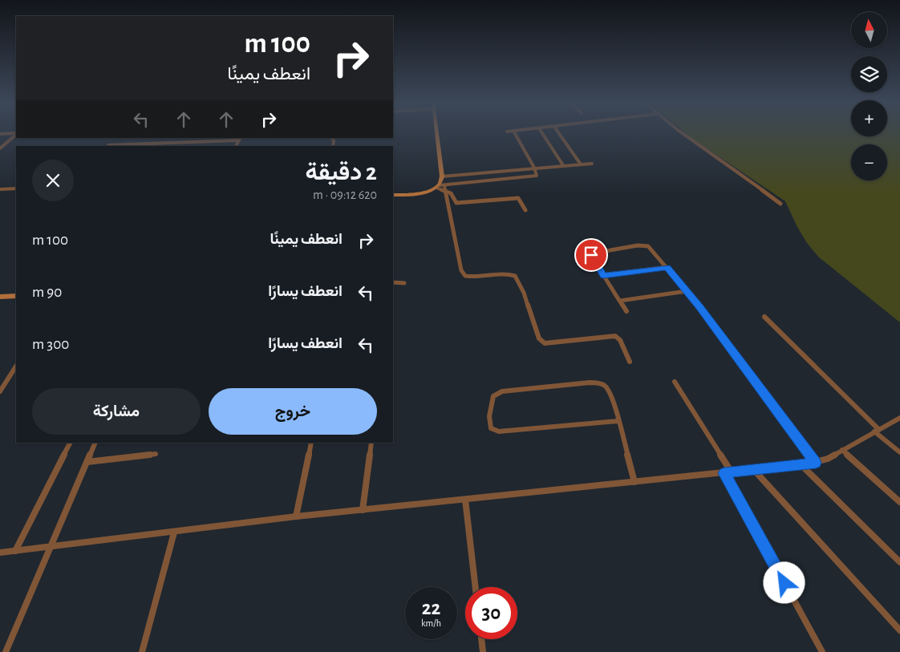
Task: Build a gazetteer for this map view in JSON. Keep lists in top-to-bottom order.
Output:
{
  "north": "top",
  "page": {
    "map_buttons": ["+", "−"],
    "turn": ["100 m", "انعطف يمينًا"],
    "heading": ["2 دقيقة", "620 m · 09:12"],
    "list": [
      {
        "name": "انعطف يمينًا",
        "value": "100 m"
      },
      {
        "name": "انعطف يسارًا",
        "value": "90 m"
      },
      {
        "name": "انعطف يسارًا",
        "value": "300 m"
      }
    ],
    "buttons": ["خروج", "مشاركة"],
    "speed": "22 km/h",
    "limit": "30"
  }
}
